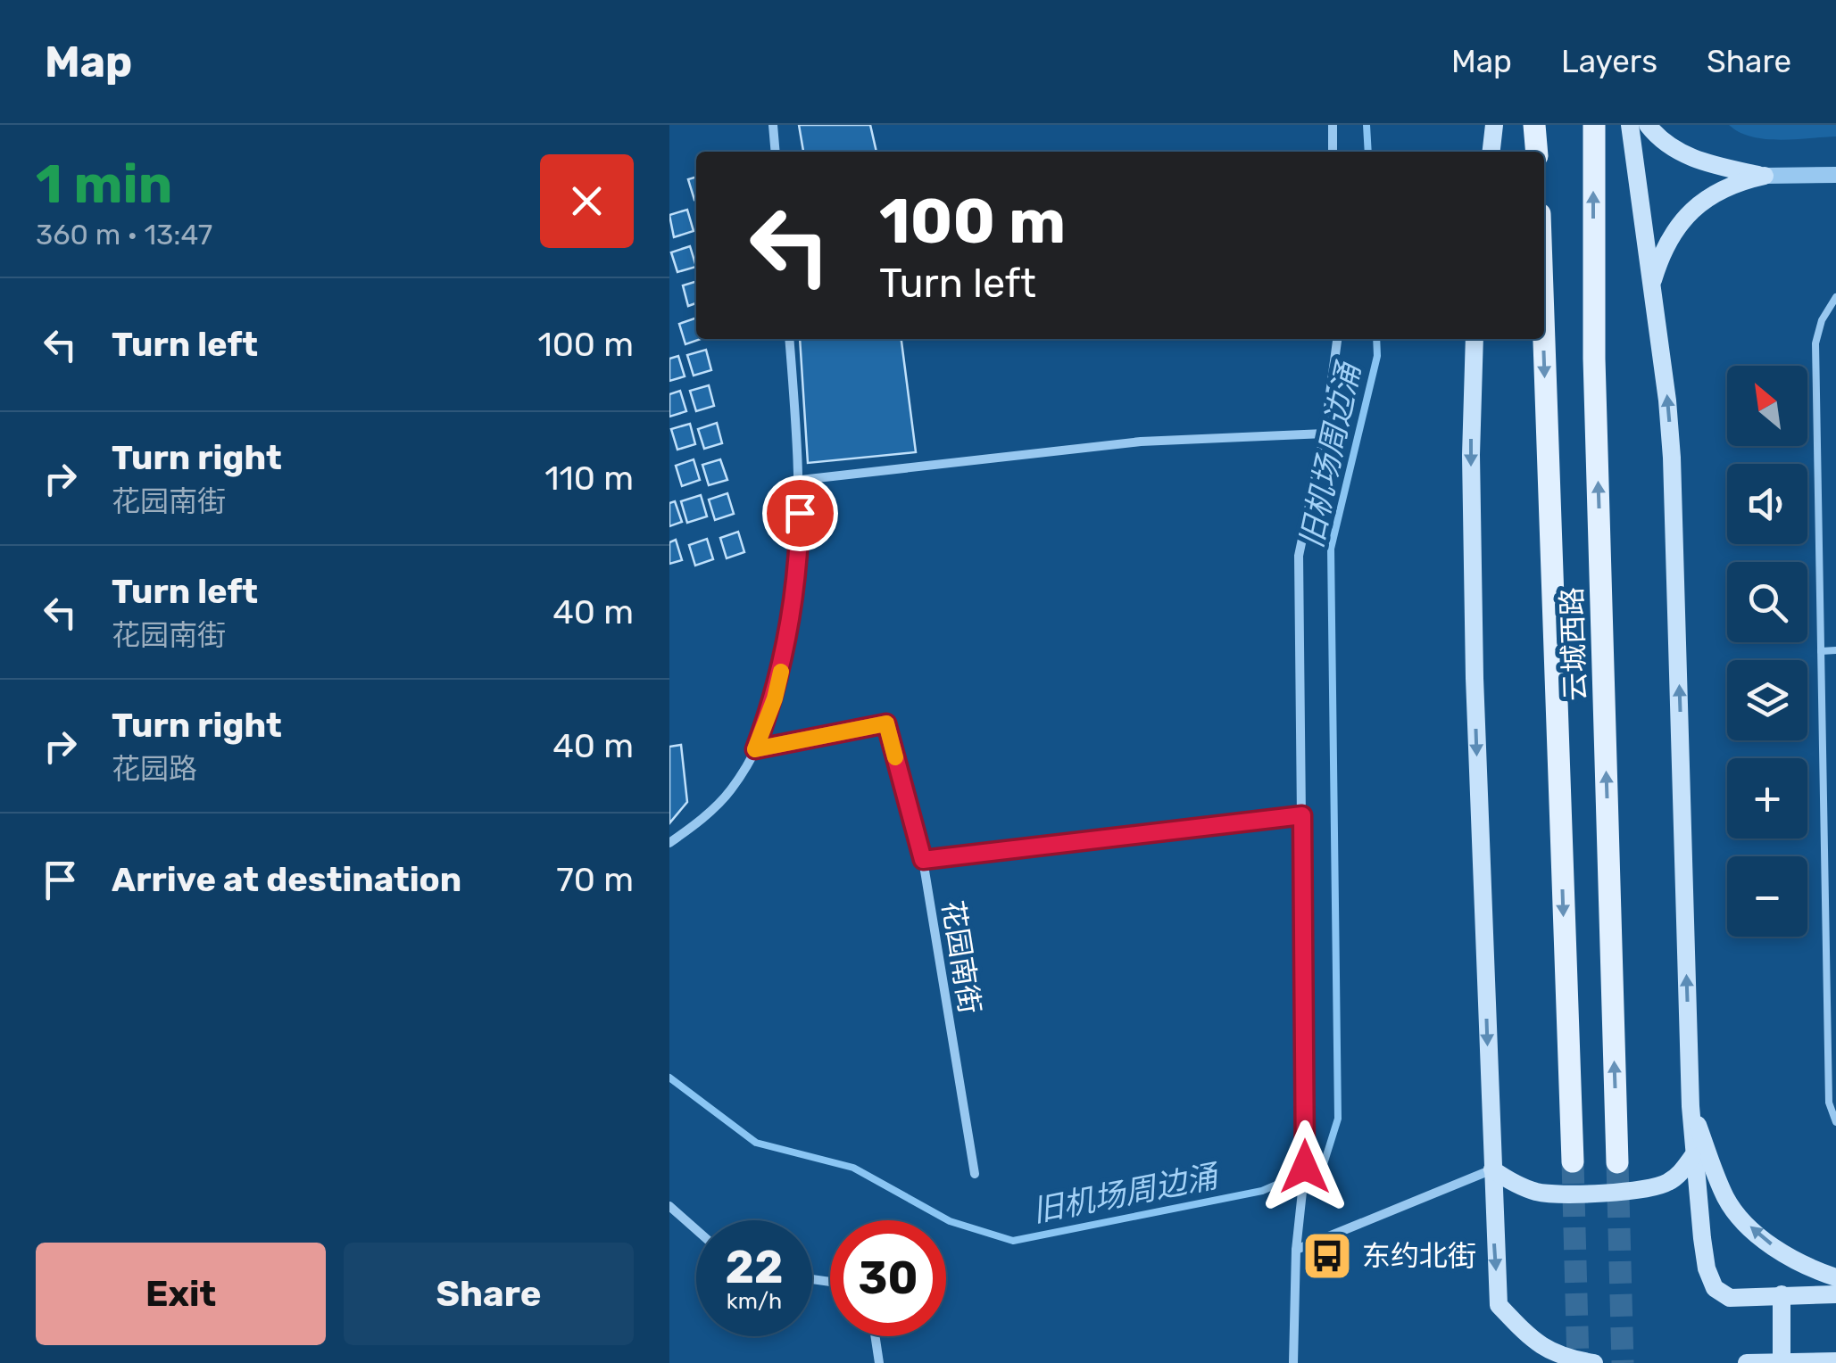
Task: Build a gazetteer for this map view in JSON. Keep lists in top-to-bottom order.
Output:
{
  "streets": {
    "main road": ["云城西路"],
    "street": ["花园南街"]
  },
  "water": ["旧机场周边涌"],
  "places": {
    "bus stop": ["东约北街"]
  },
  "north": "top left",
  "page": {
    "header": "Map",
    "nav": ["Map", "Layers", "Share"],
    "heading": ["1 min", "360 m · 13:47"],
    "turn": ["100 m", "Turn left"],
    "list": [
      {
        "name": "Turn left",
        "value": "100 m"
      },
      {
        "name": "Turn right",
        "note": "花园南街",
        "value": "110 m"
      },
      {
        "name": "Turn left",
        "note": "花园南街",
        "value": "40 m"
      },
      {
        "name": "Turn right",
        "note": "花园路",
        "value": "40 m"
      },
      {
        "name": "Arrive at destination",
        "value": "70 m"
      }
    ],
    "map_buttons": ["+", "−"],
    "speed": "22 km/h",
    "limit": "30",
    "buttons": ["Exit", "Share"]
  }
}
